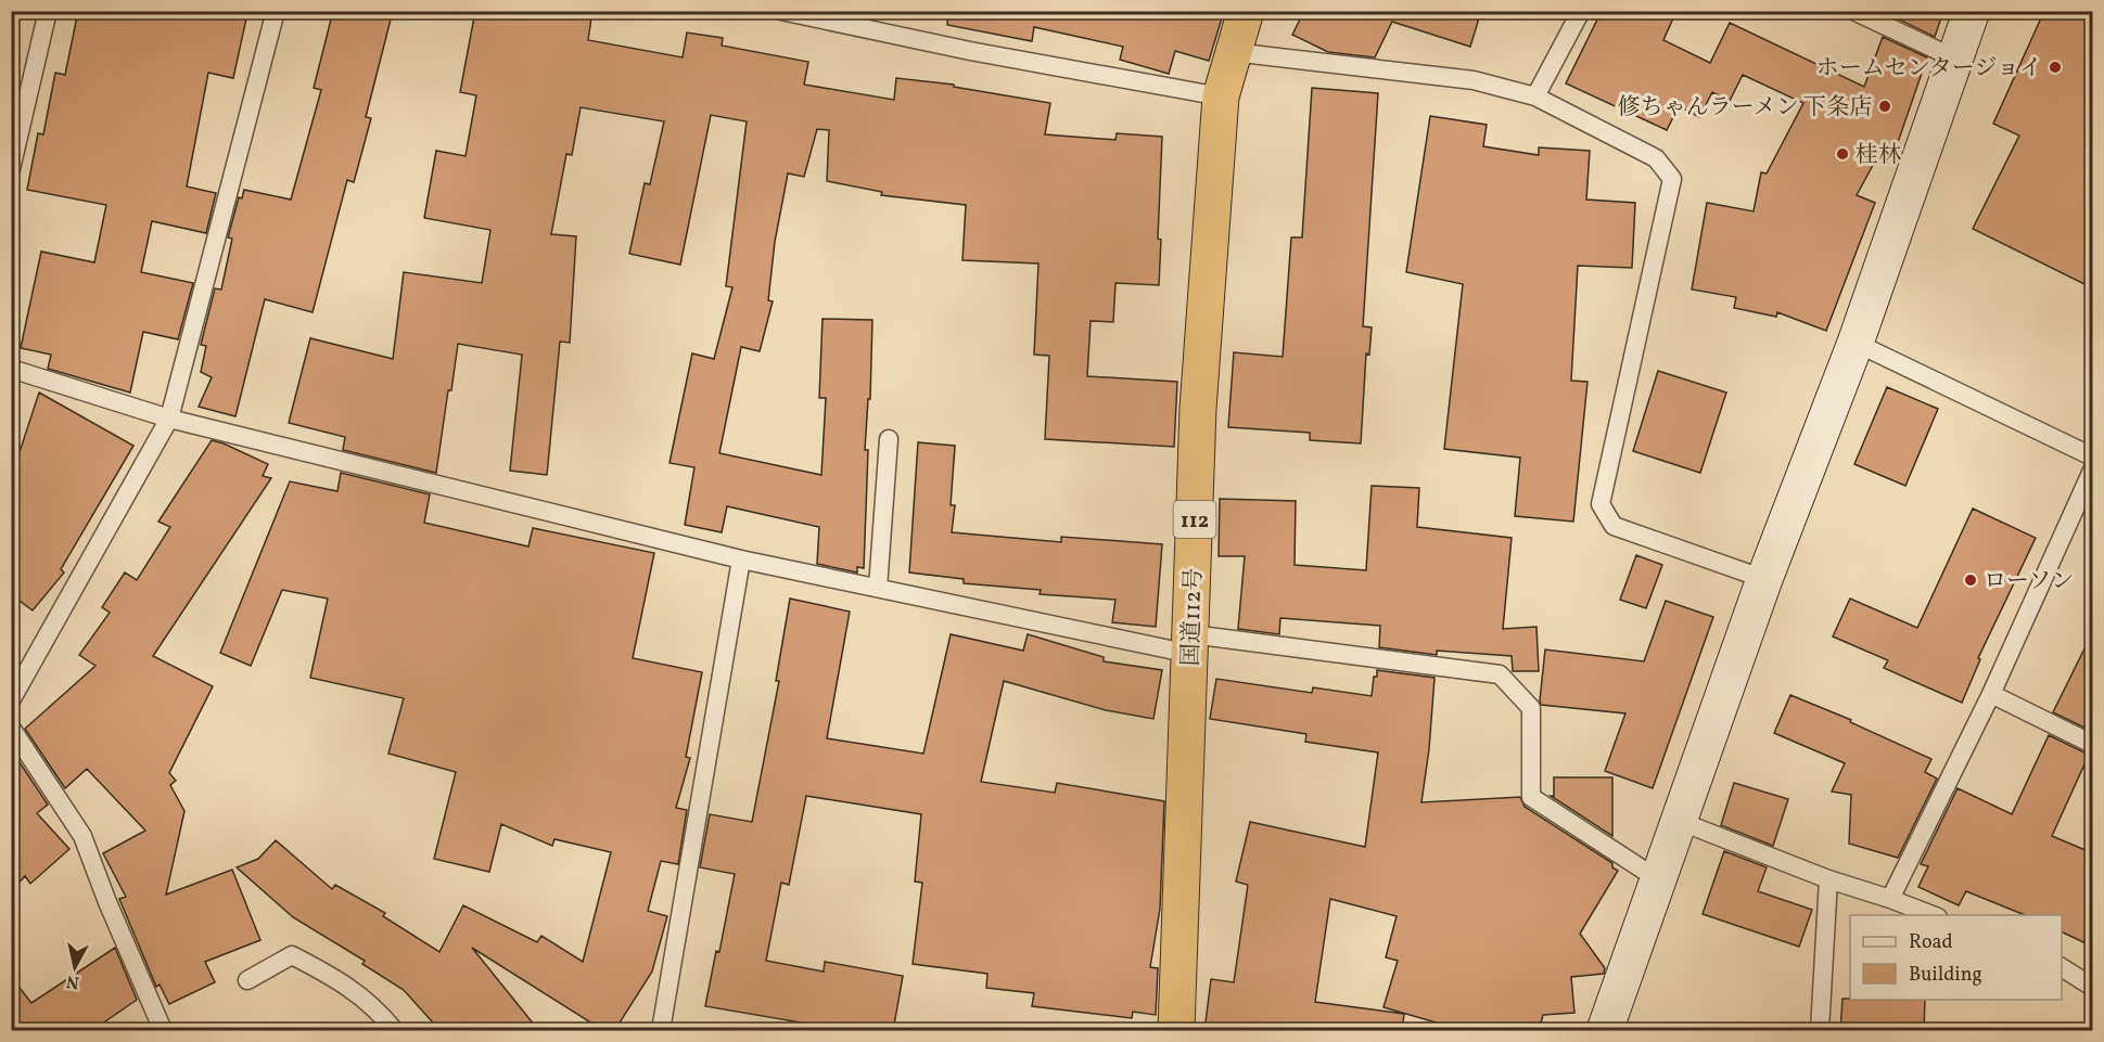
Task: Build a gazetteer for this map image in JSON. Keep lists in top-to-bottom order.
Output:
{
  "streets": {
    "highway": ["112", "国道112号"]
  },
  "places": [
    "ホームセンタージョイ",
    "修ちゃんラーメン 下条店",
    "桂林",
    "ローソン"
  ],
  "legend": ["Road", "Building"],
  "north": "bottom"
}
